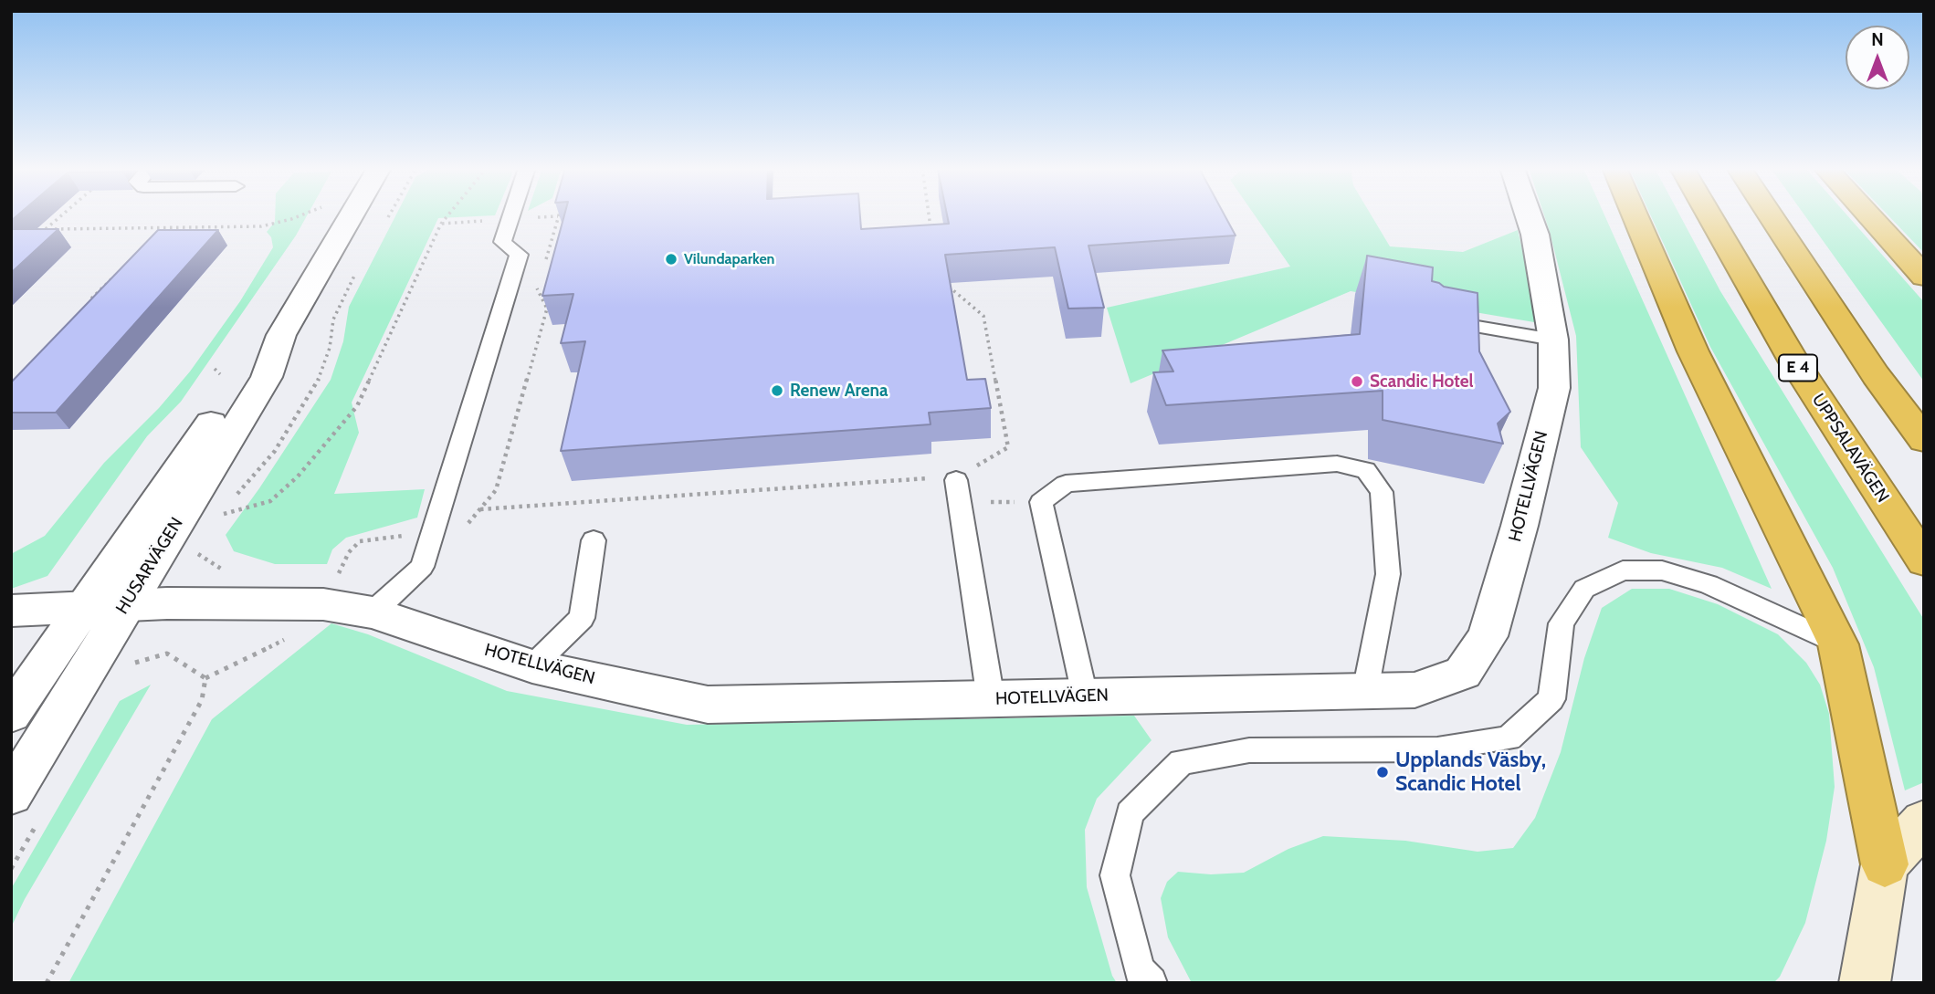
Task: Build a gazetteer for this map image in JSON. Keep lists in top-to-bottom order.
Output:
{
  "streets": {
    "highway": ["E 4", "UPPSALAVÄGEN"],
    "street": ["HOTELLVÄGEN", "HUSARVÄGEN"]
  },
  "crossings": [
    ["HOTELLVÄGEN", "HUSARVÄGEN"]
  ],
  "places": [
    "Vilundaparken",
    "Scandic Hotel",
    "Renew Arena",
    "Upplands Väsby, Scandic Hotel"
  ],
  "north": "top"
}
